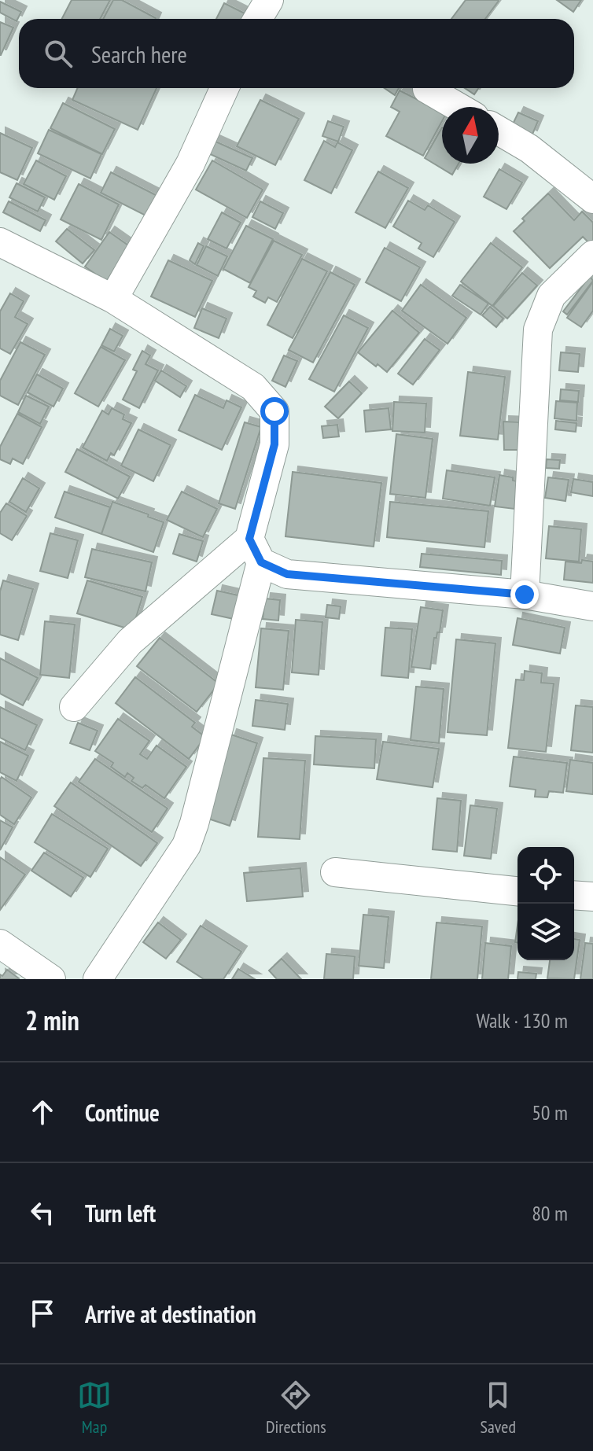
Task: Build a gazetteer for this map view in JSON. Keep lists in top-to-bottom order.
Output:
{
  "north": "top",
  "page": {
    "search": "Search here",
    "heading": ["2 min", "Walk · 130 m"],
    "list": [
      ["Continue", "50 m"],
      ["Turn left", "80 m"],
      "Arrive at destination"
    ],
    "nav": ["Map", "Directions", "Saved"]
  }
}
